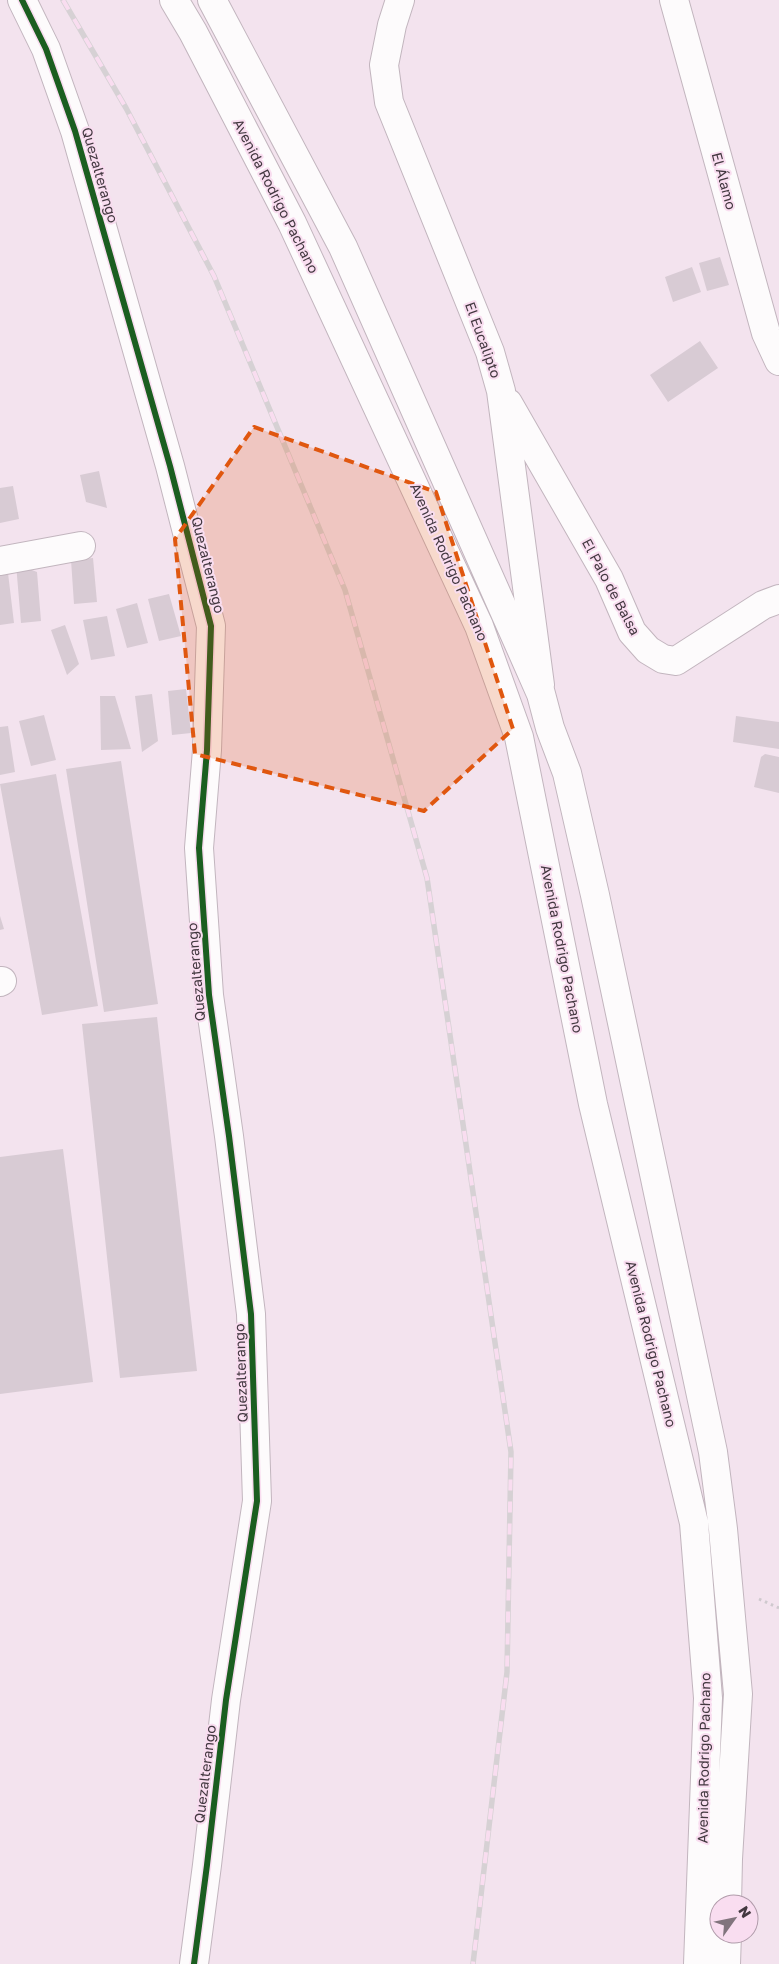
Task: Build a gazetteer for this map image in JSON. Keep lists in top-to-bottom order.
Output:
{
  "streets": {
    "main road": [
      "Quezalterango",
      "El Álamo",
      "Avenida Rodrigo Pachano",
      "El Eucalipto",
      "El Palo de Balsa"
    ]
  },
  "crossings": [
    ["Avenida Rodrigo Pachano", "El Eucalipto"],
    ["El Eucalipto", "El Palo de Balsa"]
  ],
  "north": "top right"
}
